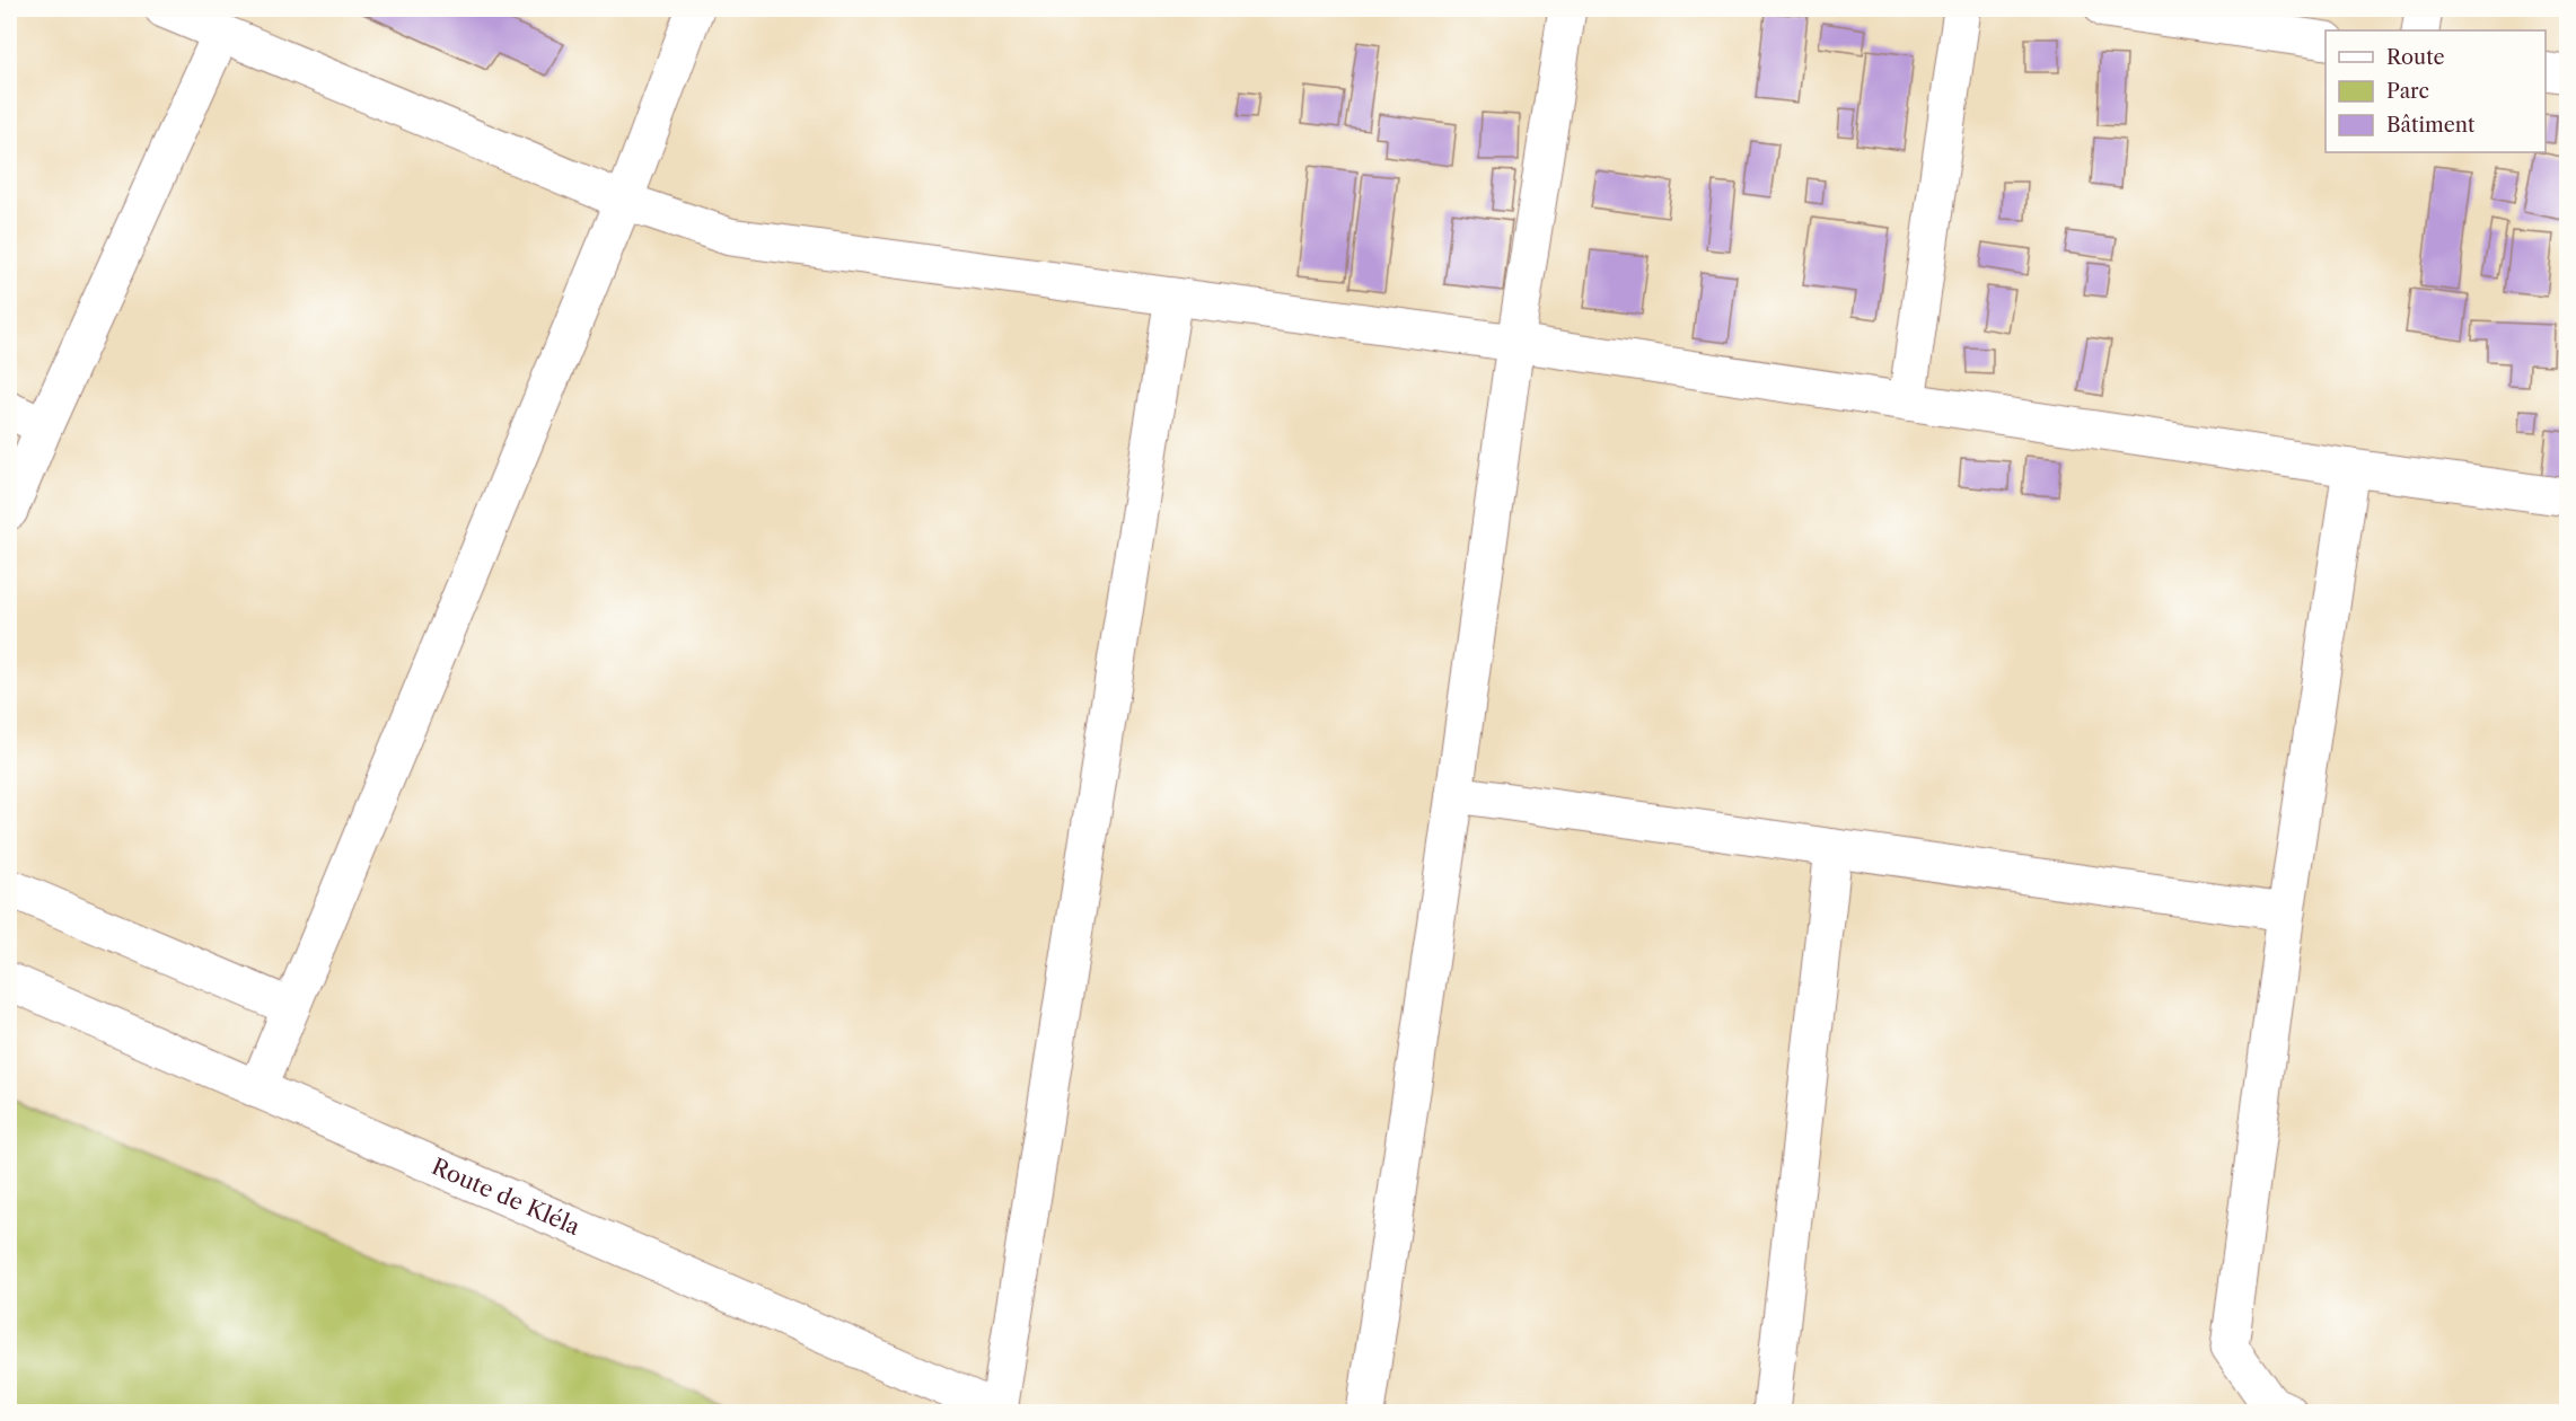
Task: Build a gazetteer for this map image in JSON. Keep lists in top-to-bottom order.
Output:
{
  "streets": {
    "street": ["Route de Kléla"]
  },
  "legend": ["Route", "Parc", "Bâtiment"]
}
